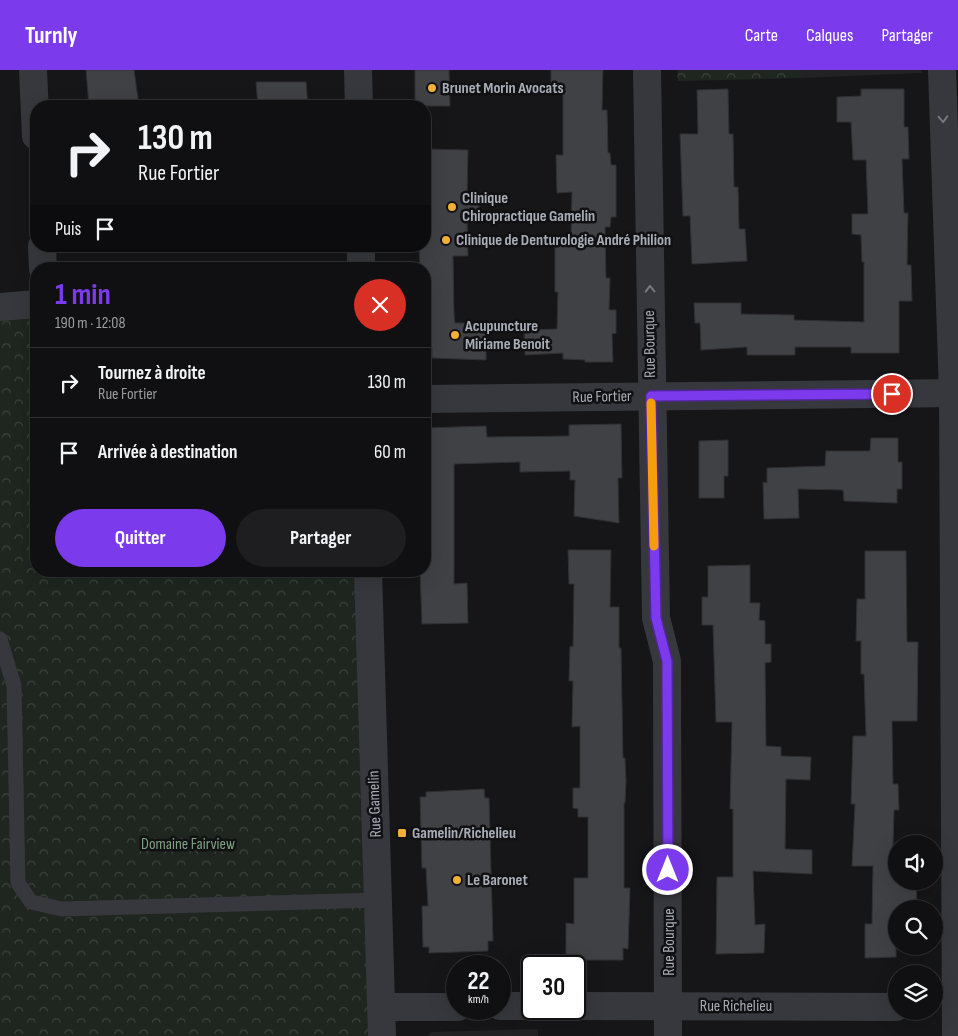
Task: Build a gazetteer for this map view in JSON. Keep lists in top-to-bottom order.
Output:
{
  "streets": {
    "street": [
      "Rue Bourque",
      "Rue Fortier",
      "Rue Gamelin",
      "Rue Richelieu"
    ]
  },
  "crossings": [
    ["Rue Bourque", "Rue Fortier"],
    ["Rue Bourque", "Rue Richelieu"]
  ],
  "parks": ["Domaine Fairview"],
  "places": {
    "other": [
      "Brunet Morin Avocats",
      "Clinique Chiropractique Gamelin",
      "Clinique de Denturologie André Philion",
      "Acupuncture Miriame Benoit",
      "Le Baronet"
    ],
    "transit": ["Gamelin/Richelieu"]
  },
  "page": {
    "header": "Turnly",
    "nav": ["Carte", "Calques", "Partager"],
    "turn": ["130 m", "Rue Fortier"],
    "then": "Puis",
    "heading": ["1 min", "190 m · 12:08"],
    "list": [
      {
        "name": "Tournez à droite",
        "note": "Rue Fortier",
        "value": "130 m"
      },
      {
        "name": "Arrivée à destination",
        "value": "60 m"
      }
    ],
    "buttons": ["Quitter", "Partager"],
    "speed": "22 km/h",
    "limit": "30"
  }
}
